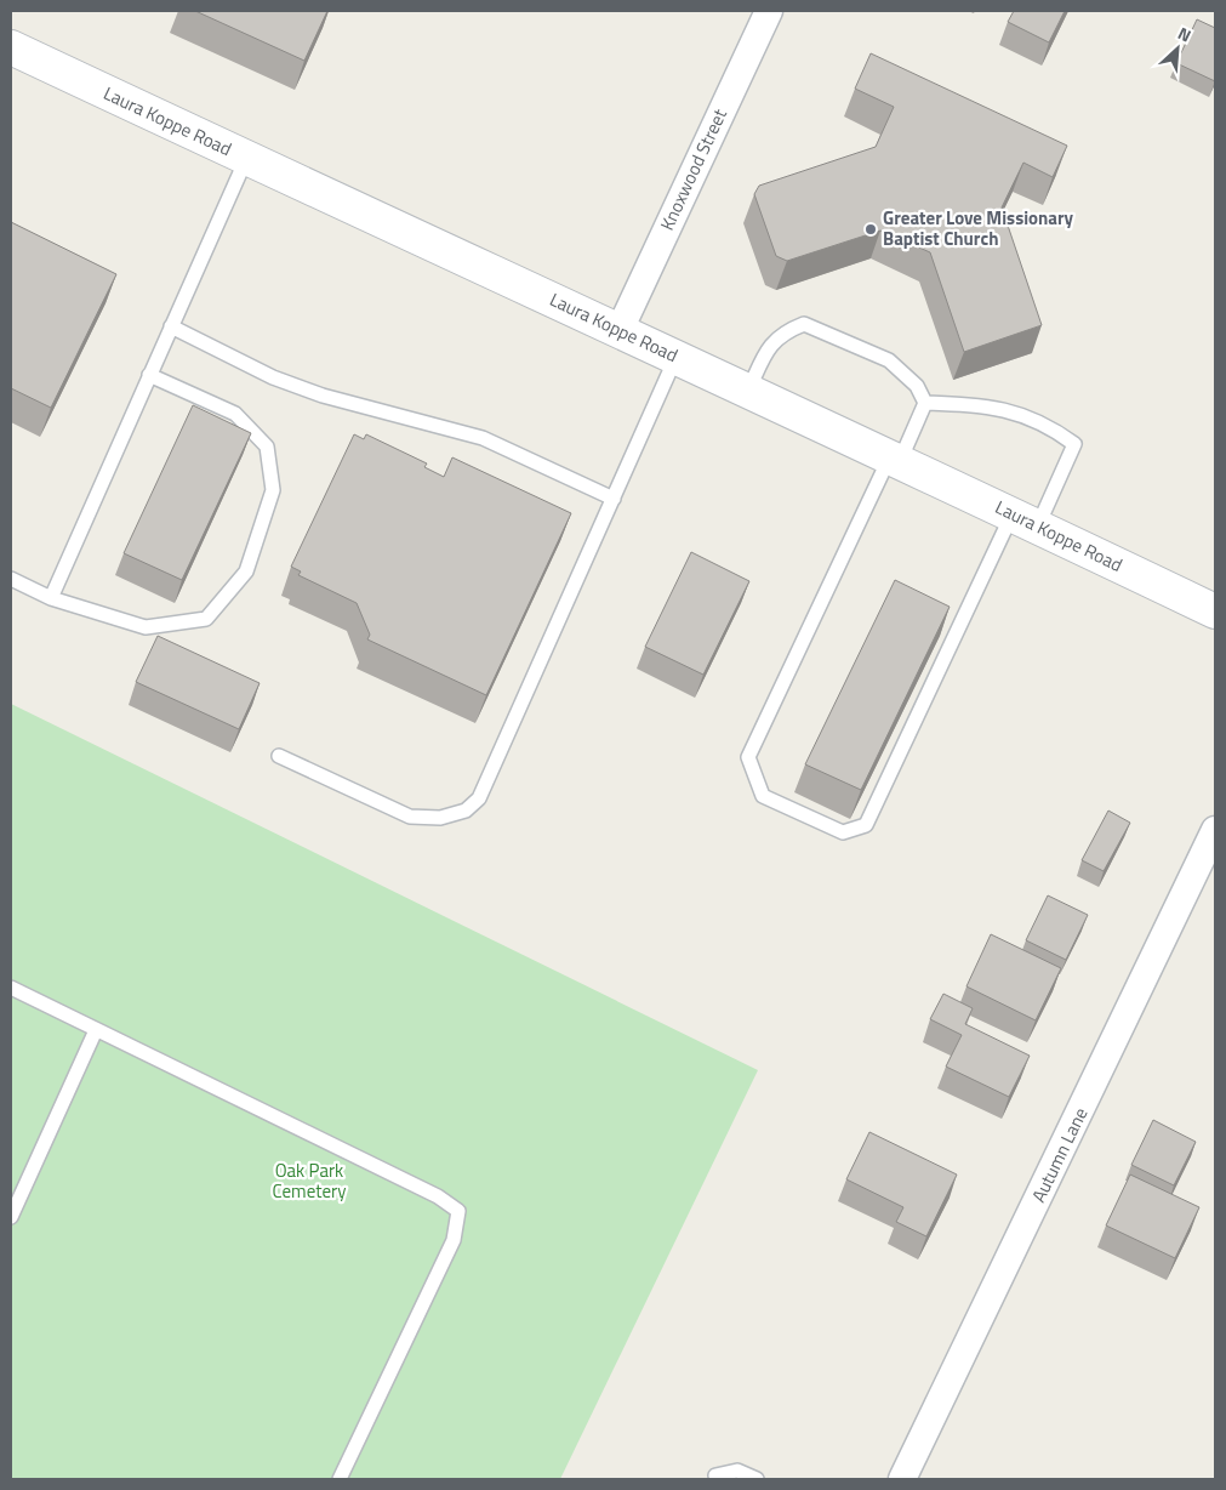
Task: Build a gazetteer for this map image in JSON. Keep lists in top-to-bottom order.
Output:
{
  "streets": {
    "street": ["Laura Koppe Road", "Knoxwood Street", "Autumn Lane"]
  },
  "crossings": [
    ["Laura Koppe Road", "Knoxwood Street"]
  ],
  "parks": ["Oak Park Cemetery"],
  "places": ["Greater Love Missionary Baptist Church"],
  "north": "top right"
}
